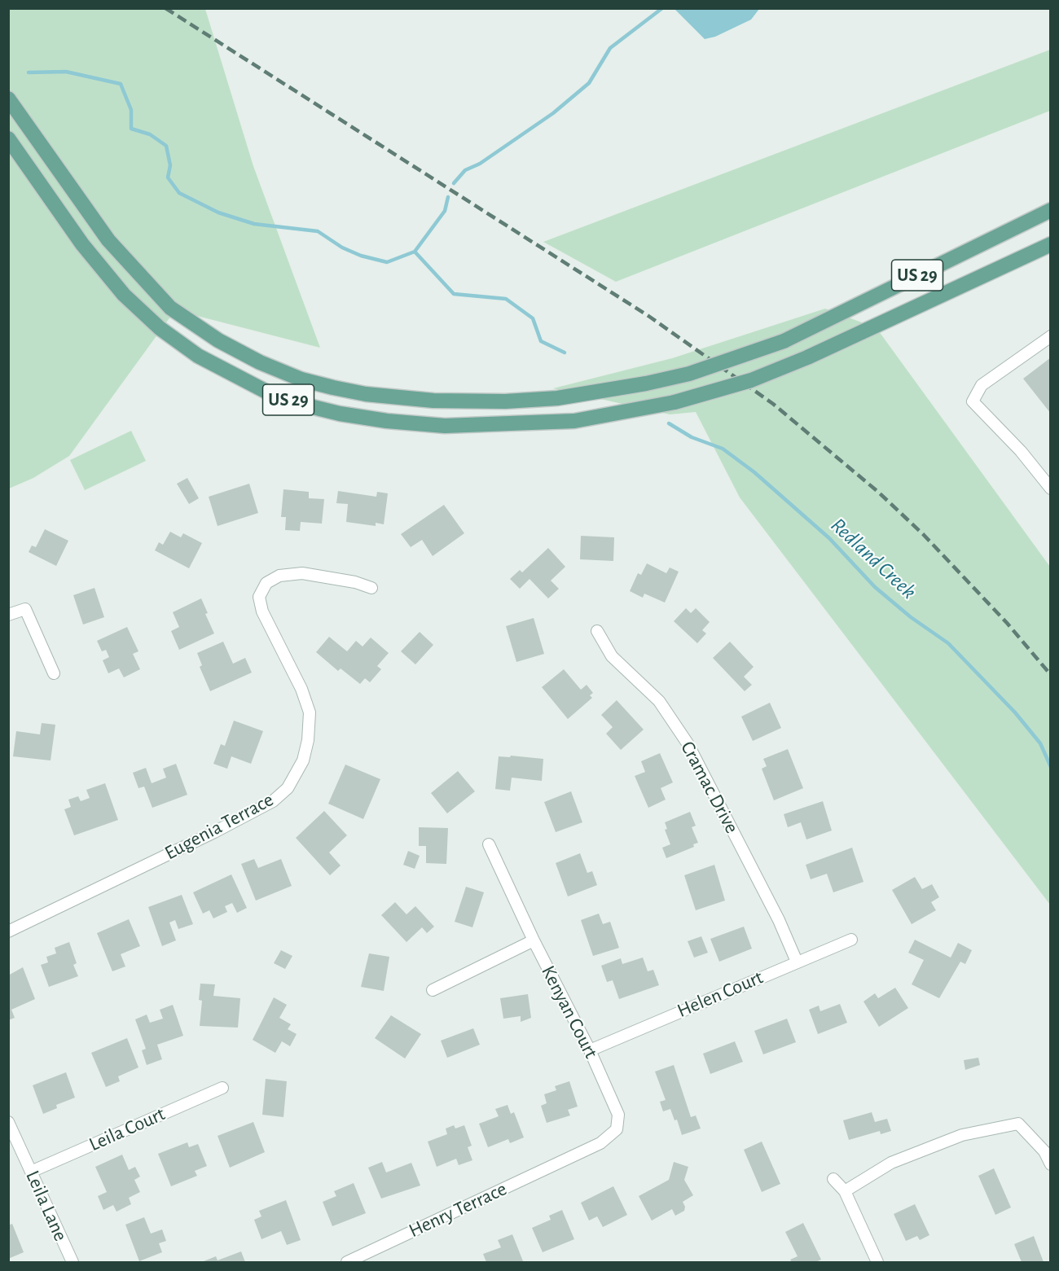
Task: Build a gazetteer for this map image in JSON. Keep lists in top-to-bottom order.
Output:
{
  "streets": {
    "main road": ["US 29"],
    "street": [
      "Cramac Drive",
      "Eugenia Terrace",
      "Helen Court",
      "Kenyan Court",
      "Leila Court",
      "Leila Lane",
      "Henry Terrace"
    ]
  },
  "crossings": [
    ["Cramac Drive", "Helen Court"],
    ["Helen Court", "Kenyan Court"],
    ["Kenyan Court", "Henry Terrace"],
    ["Leila Court", "Leila Lane"]
  ],
  "water": ["Redland Creek"]
}
